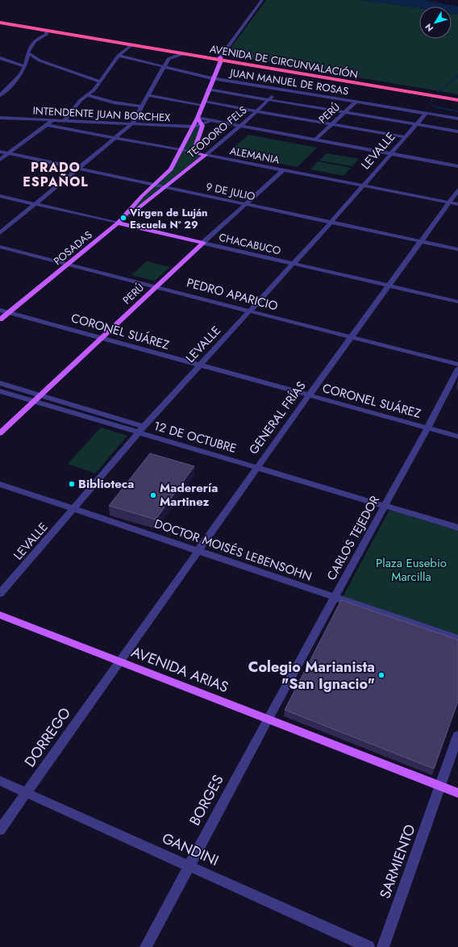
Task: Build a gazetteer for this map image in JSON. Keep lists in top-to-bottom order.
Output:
{
  "streets": {
    "highway": ["AVENIDA DE CIRCUNVALACIÓN"],
    "main road": [
      "PERÚ",
      "TEODORO FELS",
      "ALEMANIA",
      "CHACABUCO",
      "POSADAS",
      "AVENIDA ARIAS"
    ],
    "street": [
      "JUAN MANUEL DE ROSAS",
      "INTENDENTE JUAN BORCHEX",
      "LEVALLE",
      "9 DE JULIO",
      "PEDRO APARICIO",
      "CORONEL SUÁREZ",
      "GENERAL FRÍAS",
      "12 DE OCTUBRE",
      "CARLOS TEJEDOR",
      "DOCTOR MOISÉS LEBENSOHN",
      "DORREGO",
      "BORGES",
      "GANDINI",
      "SARMIENTO"
    ]
  },
  "crossings": [
    ["AVENIDA DE CIRCUNVALACIÓN", "POSADAS"],
    ["JUAN MANUEL DE ROSAS", "PERÚ"],
    ["JUAN MANUEL DE ROSAS", "TEODORO FELS"],
    ["JUAN MANUEL DE ROSAS", "LEVALLE"],
    ["JUAN MANUEL DE ROSAS", "POSADAS"],
    ["PERÚ", "ALEMANIA"],
    ["PERÚ", "9 DE JULIO"],
    ["PERÚ", "CHACABUCO"],
    ["PERÚ", "PEDRO APARICIO"],
    ["PERÚ", "CORONEL SUÁREZ"],
    ["PERÚ", "12 DE OCTUBRE"],
    ["INTENDENTE JUAN BORCHEX", "POSADAS"],
    ["TEODORO FELS", "ALEMANIA"],
    ["TEODORO FELS", "9 DE JULIO"],
    ["TEODORO FELS", "POSADAS"],
    ["LEVALLE", "ALEMANIA"],
    ["LEVALLE", "9 DE JULIO"],
    ["LEVALLE", "CHACABUCO"],
    ["LEVALLE", "PEDRO APARICIO"],
    ["LEVALLE", "CORONEL SUÁREZ"],
    ["LEVALLE", "12 DE OCTUBRE"],
    ["LEVALLE", "DOCTOR MOISÉS LEBENSOHN"],
    ["ALEMANIA", "POSADAS"],
    ["ALEMANIA", "GENERAL FRÍAS"],
    ["9 DE JULIO", "POSADAS"],
    ["9 DE JULIO", "GENERAL FRÍAS"],
    ["CHACABUCO", "POSADAS"],
    ["CHACABUCO", "GENERAL FRÍAS"],
    ["POSADAS", "PEDRO APARICIO"],
    ["POSADAS", "CORONEL SUÁREZ"],
    ["PEDRO APARICIO", "GENERAL FRÍAS"],
    ["CORONEL SUÁREZ", "GENERAL FRÍAS"],
    ["CORONEL SUÁREZ", "CARLOS TEJEDOR"],
    ["GENERAL FRÍAS", "12 DE OCTUBRE"],
    ["GENERAL FRÍAS", "DOCTOR MOISÉS LEBENSOHN"],
    ["GENERAL FRÍAS", "AVENIDA ARIAS"],
    ["GENERAL FRÍAS", "DORREGO"],
    ["12 DE OCTUBRE", "CARLOS TEJEDOR"],
    ["CARLOS TEJEDOR", "DOCTOR MOISÉS LEBENSOHN"],
    ["CARLOS TEJEDOR", "AVENIDA ARIAS"],
    ["CARLOS TEJEDOR", "BORGES"],
    ["AVENIDA ARIAS", "DORREGO"],
    ["AVENIDA ARIAS", "BORGES"],
    ["AVENIDA ARIAS", "SARMIENTO"],
    ["DORREGO", "GANDINI"],
    ["BORGES", "GANDINI"]
  ],
  "districts": ["PRADO ESPAÑOL"],
  "parks": ["Plaza Eusebio Marcilla"],
  "places": [
    "Virgen de Luján Escuela Nº 29",
    "Biblioteca",
    "Maderería Martinez",
    "Colegio Marianista \"San Ignacio\""
  ],
  "north": "bottom left"
}
